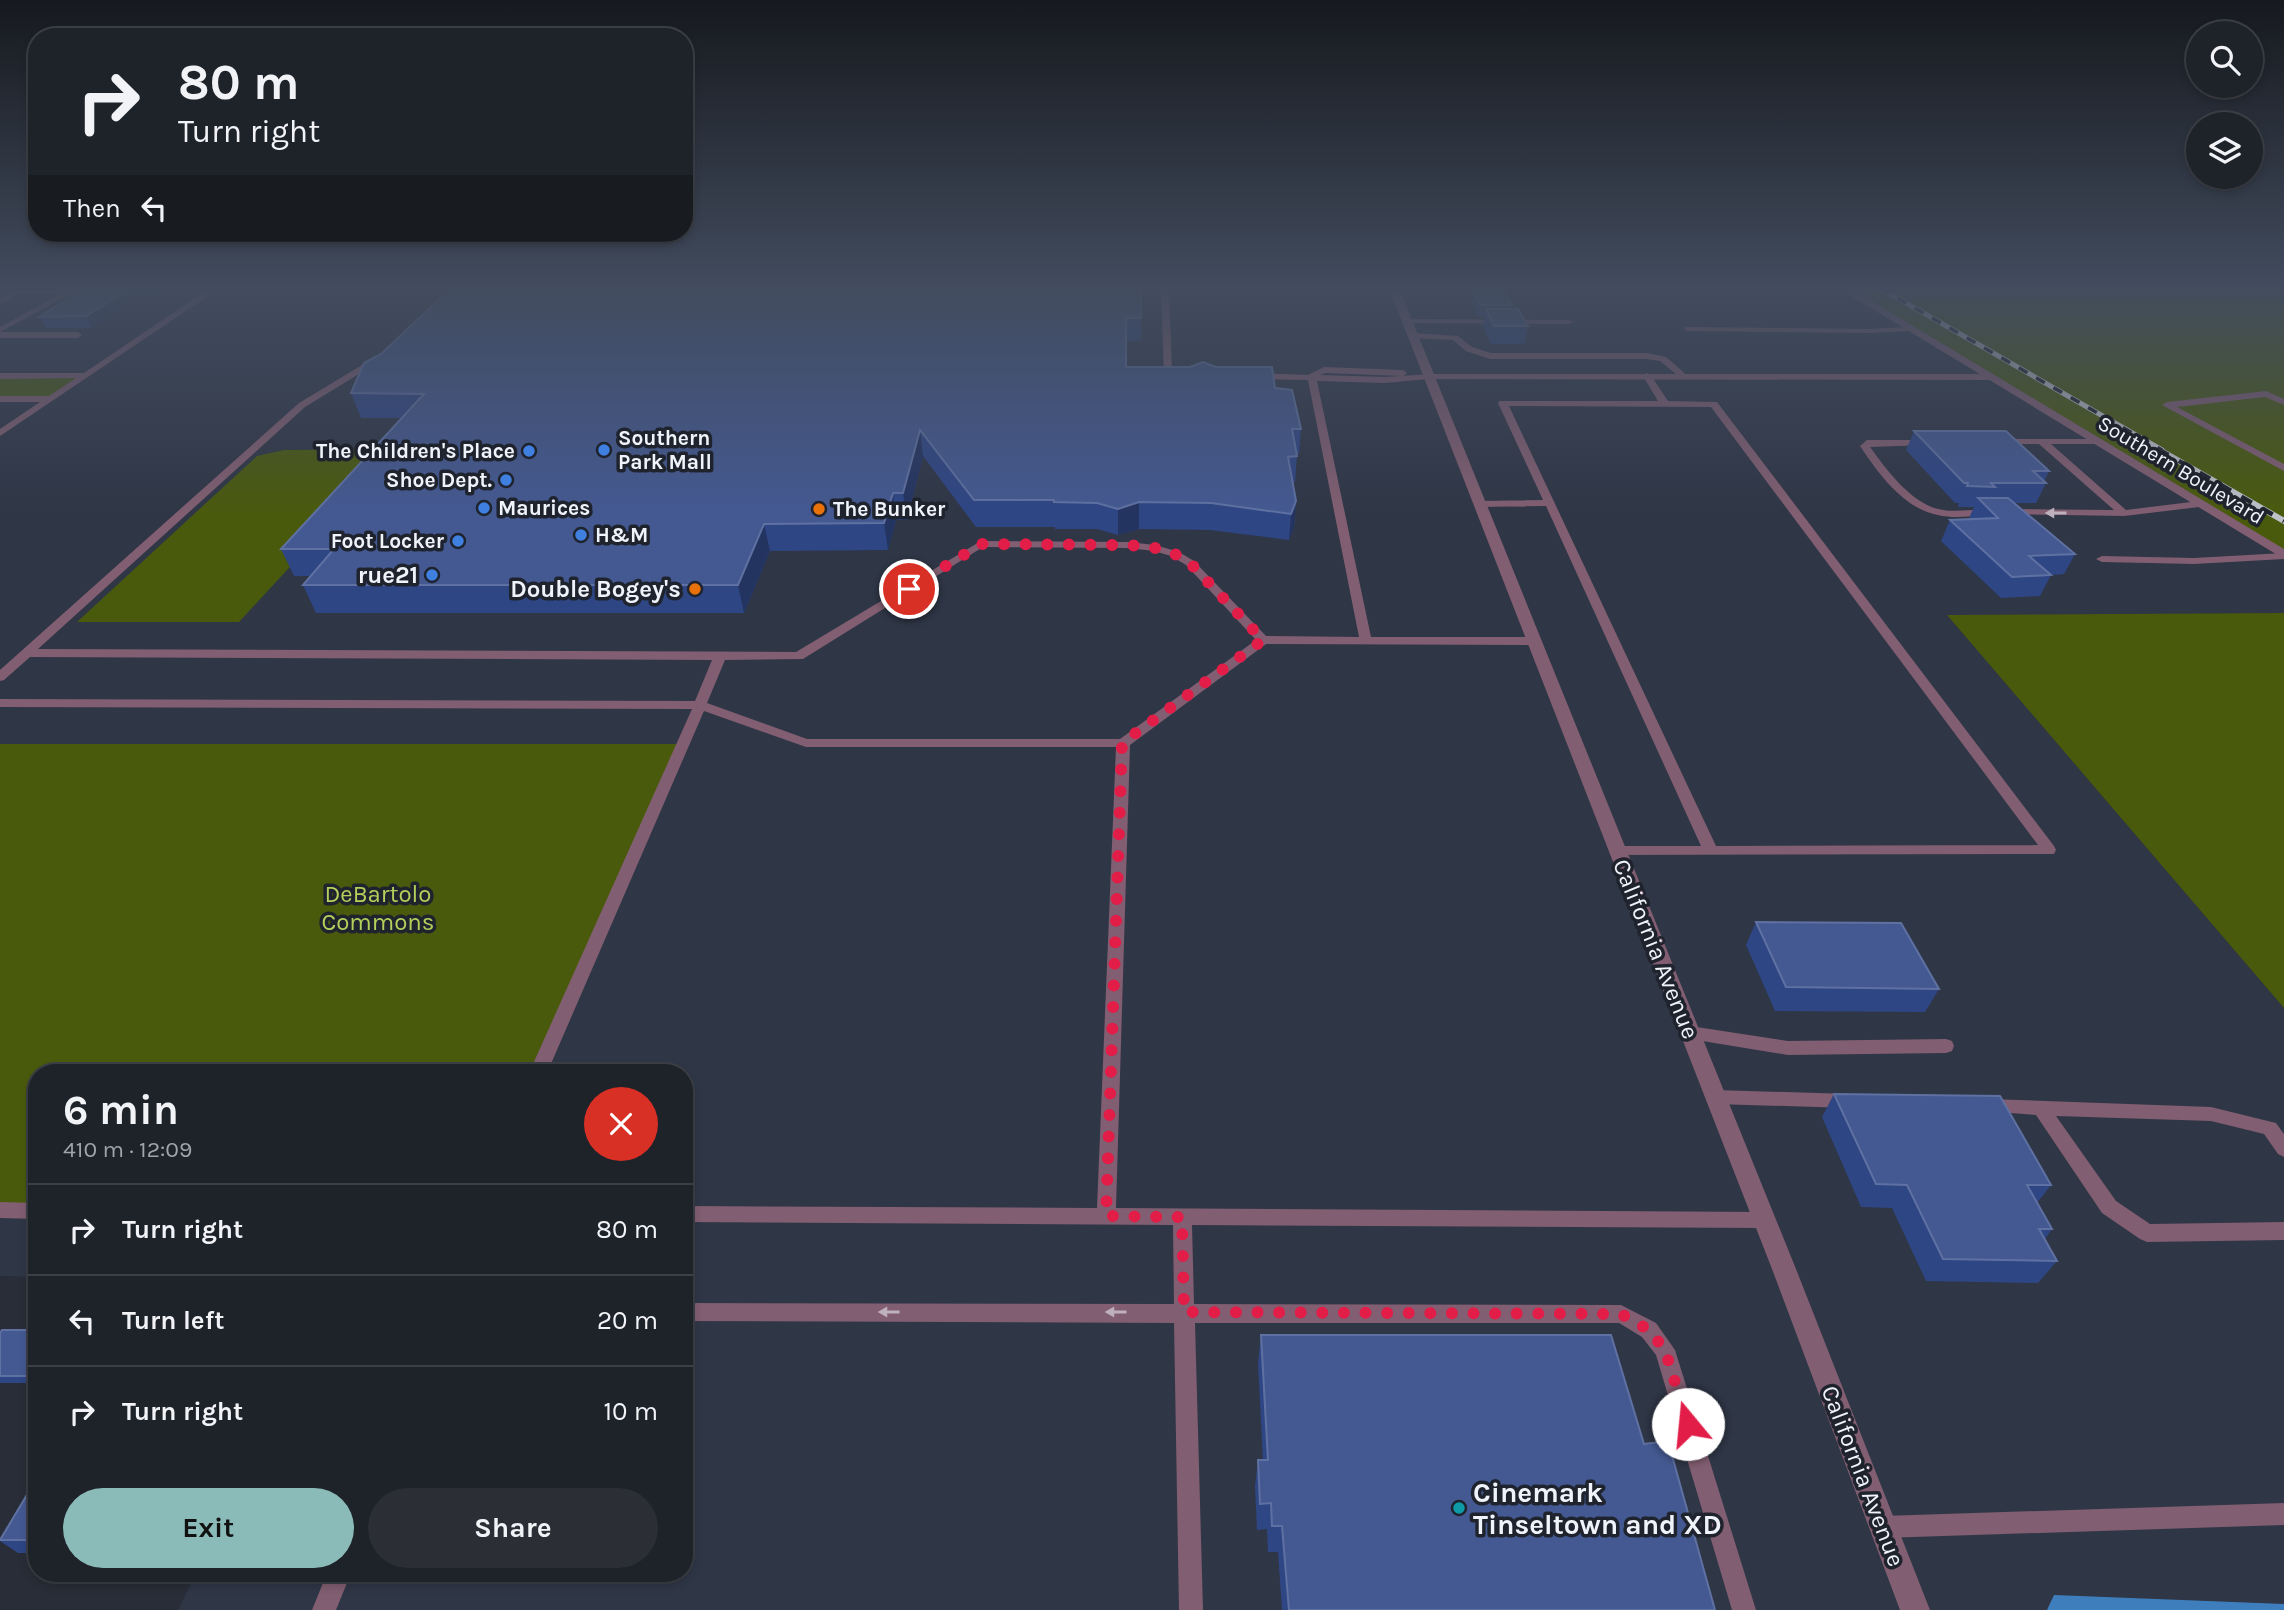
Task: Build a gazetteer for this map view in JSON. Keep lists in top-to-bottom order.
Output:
{
  "streets": {
    "street": ["Southern Boulevard", "California Avenue"]
  },
  "parks": ["DeBartolo Commons"],
  "places": [
    "Southern Park Mall",
    "The Children's Place",
    "Shoe Dept.",
    "Maurices",
    "The Bunker",
    "H&M",
    "Foot Locker",
    "rue21",
    "Double Bogey's",
    "Cinemark Tinseltown and XD"
  ],
  "page": {
    "turn": ["80 m", "Turn right"],
    "then": "Then",
    "heading": ["6 min", "410 m · 12:09"],
    "list": [
      {
        "name": "Turn right",
        "value": "80 m"
      },
      {
        "name": "Turn left",
        "value": "20 m"
      },
      {
        "name": "Turn right",
        "value": "10 m"
      }
    ],
    "buttons": ["Exit", "Share"]
  }
}
